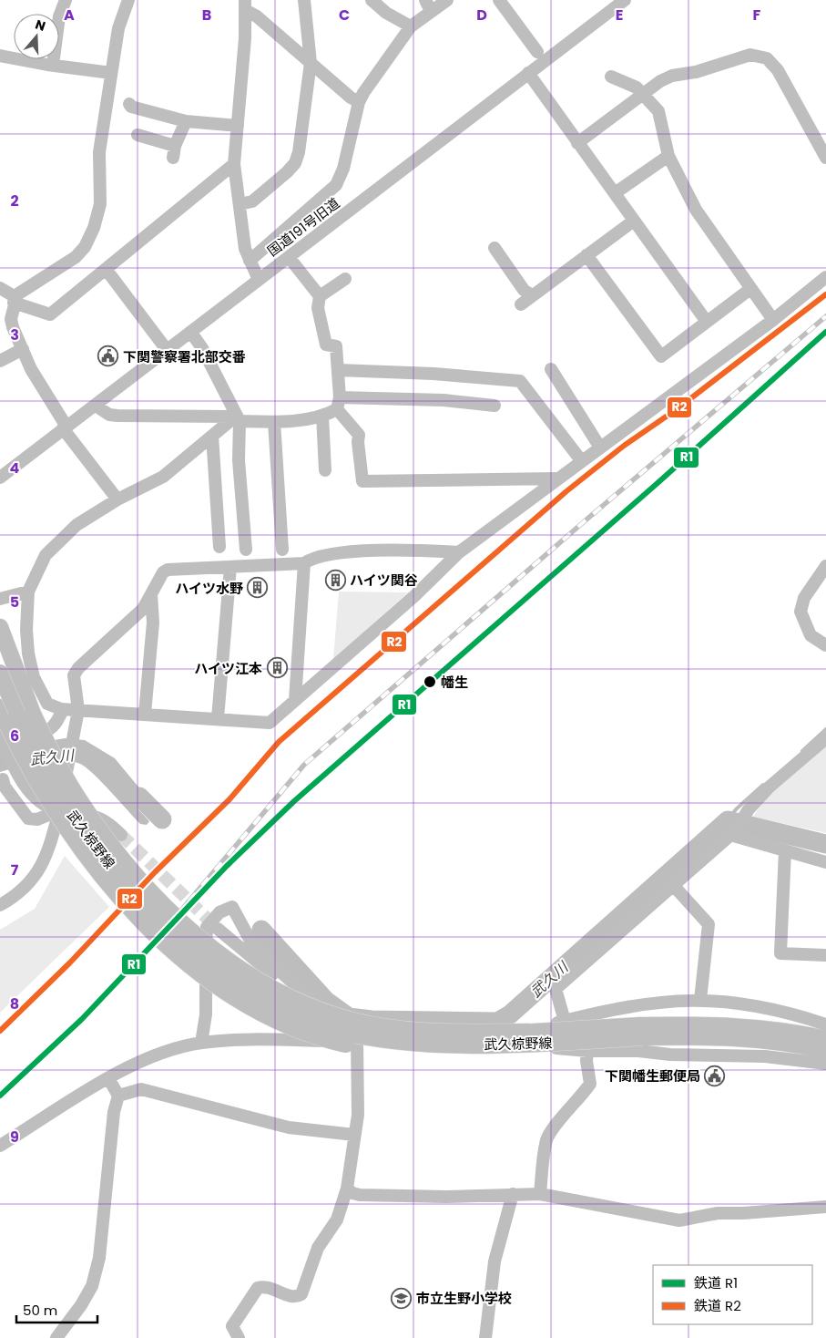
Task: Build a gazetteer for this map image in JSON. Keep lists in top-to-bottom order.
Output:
{
  "streets": {
    "main road": ["武久椋野線"],
    "street": ["国道191号旧道"]
  },
  "water": ["武久川"],
  "places": {
    "public building": ["下関警察署北部交番", "下関幡生郵便局"],
    "building": ["ハイツ関谷", "ハイツ水野", "ハイツ江本"],
    "other": ["幡生"],
    "school or university": ["市立生野小学校"]
  },
  "lines": ["rail line R2", "rail line R1"],
  "legend": ["鉄道 R1", "鉄道 R2"],
  "scale_bar": "50 m",
  "north": "top",
  "grid": {
    "columns": [
      "A",
      "B",
      "C",
      "D",
      "E",
      "F"
    ],
    "rows": [
      "2",
      "3",
      "4",
      "5",
      "6",
      "7",
      "8",
      "9"
    ]
  }
}
